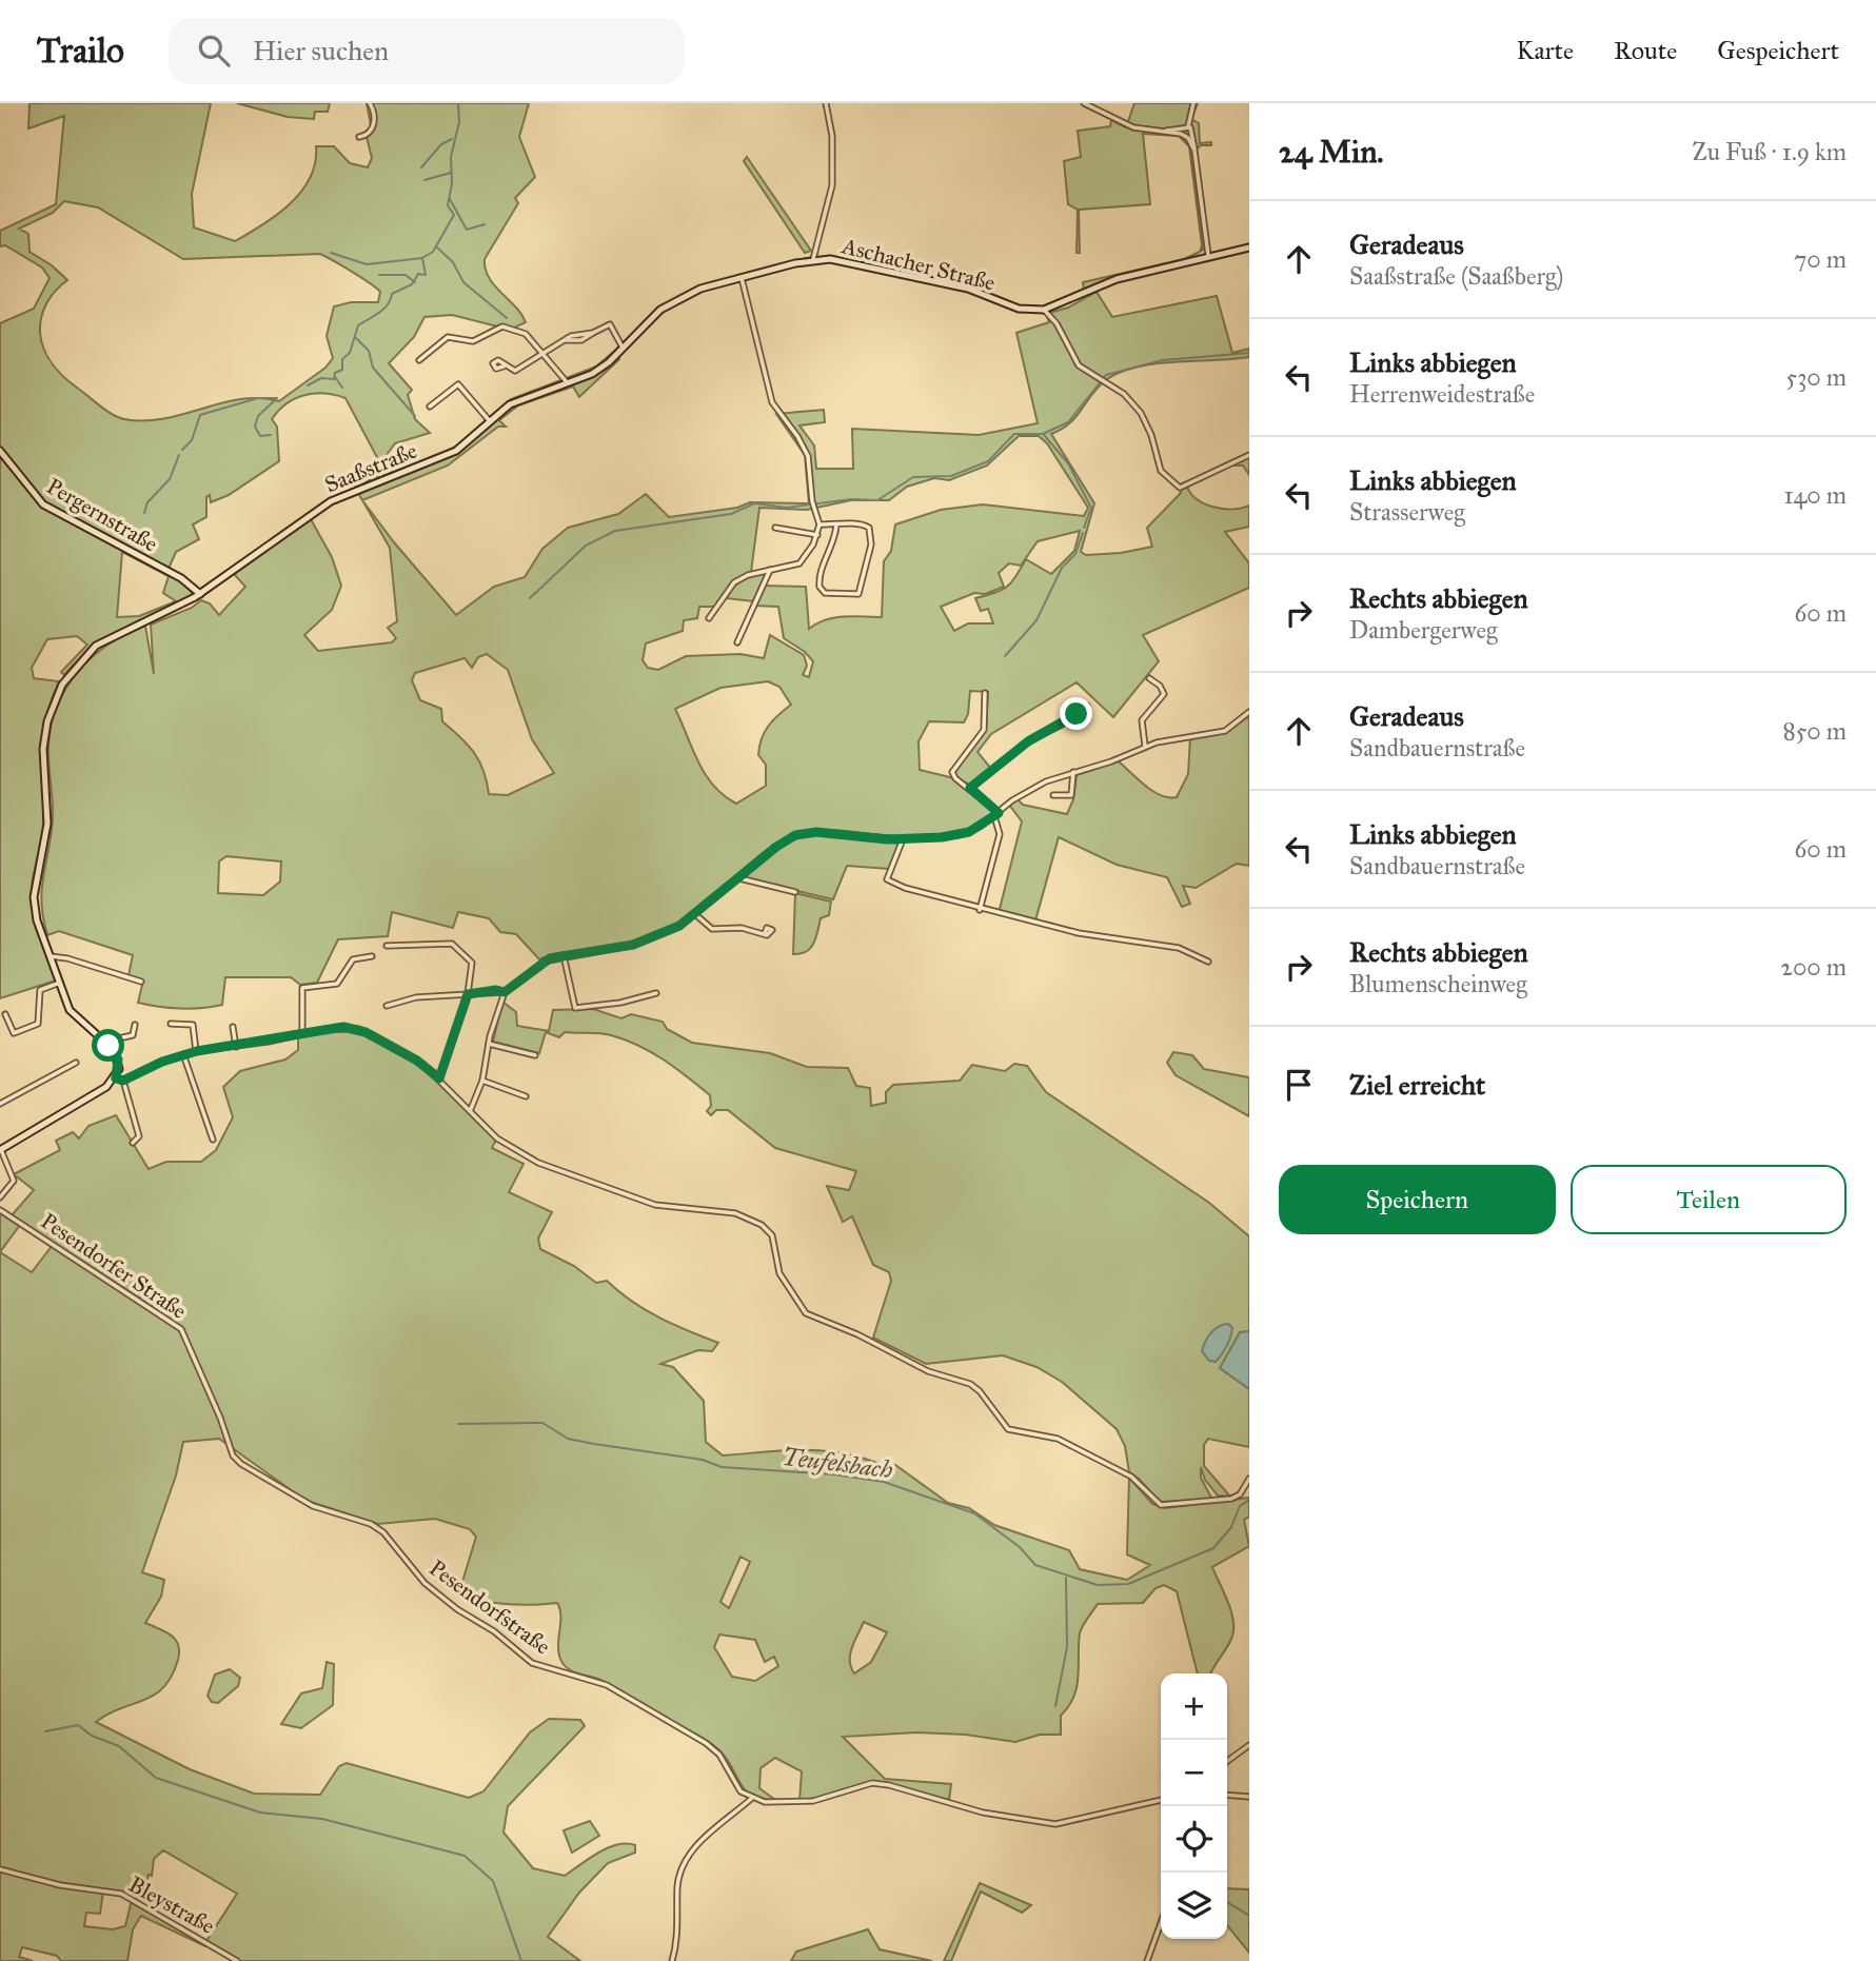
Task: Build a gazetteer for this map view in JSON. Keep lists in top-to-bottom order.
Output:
{
  "streets": {
    "street": [
      "Aschacher Straße",
      "Saaßstraße",
      "Pergernstraße",
      "Pesendorfer Straße",
      "Pesendorfstraße",
      "Bleystraße"
    ]
  },
  "crossings": [
    ["Aschacher Straße", "Saaßstraße"],
    ["Saaßstraße", "Pergernstraße"],
    ["Pesendorfer Straße", "Pesendorfstraße"]
  ],
  "water": ["Teufelsbach"],
  "page": {
    "header": "Trailo",
    "search": "Hier suchen",
    "nav": ["Karte", "Route", "Gespeichert"],
    "heading": ["24 Min.", "Zu Fuß · 1.9 km"],
    "list": [
      ["Geradeaus", "Saaßstraße (Saaßberg)", "70 m"],
      ["Links abbiegen", "Herrenweidestraße", "530 m"],
      ["Links abbiegen", "Strasserweg", "140 m"],
      ["Rechts abbiegen", "Dambergerweg", "60 m"],
      ["Geradeaus", "Sandbauernstraße", "850 m"],
      ["Links abbiegen", "Sandbauernstraße", "60 m"],
      ["Rechts abbiegen", "Blumenscheinweg", "200 m"],
      "Ziel erreicht"
    ],
    "buttons": ["Speichern", "Teilen"],
    "map_buttons": ["+", "−"]
  }
}
